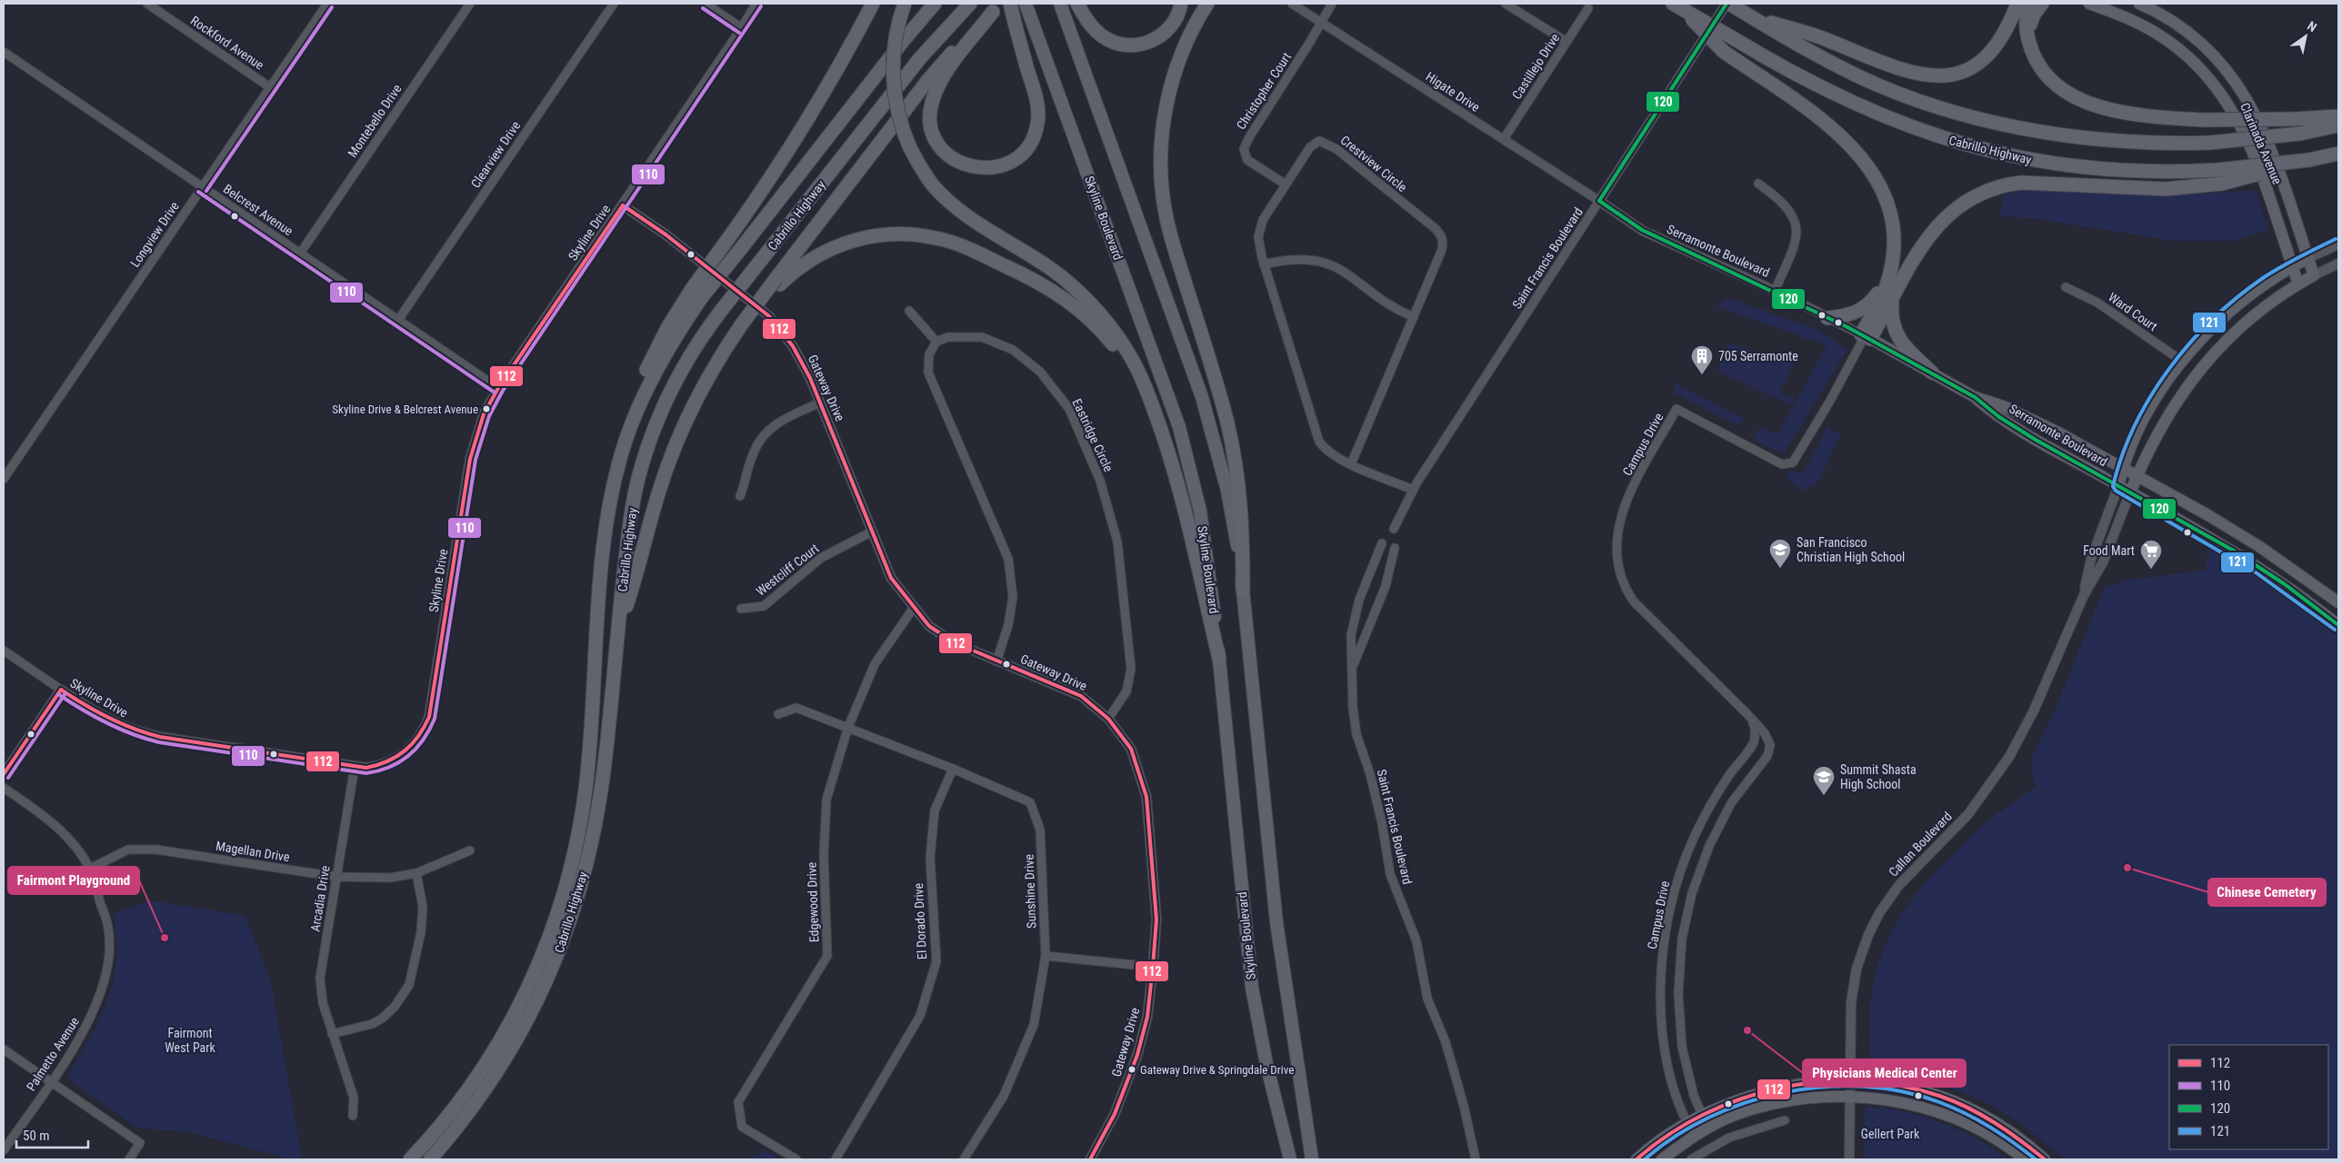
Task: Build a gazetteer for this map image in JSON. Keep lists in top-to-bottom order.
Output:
{
  "streets": {
    "highway": ["Cabrillo Highway"],
    "main road": [
      "Clarinada Avenue",
      "Skyline Boulevard",
      "Serramonte Boulevard",
      "Callan Boulevard"
    ],
    "street": [
      "Rockford Avenue",
      "Castillejo Drive",
      "Christopher Court",
      "Higate Drive",
      "Montebello Drive",
      "Clearview Drive",
      "Crestview Circle",
      "Belcrest Avenue",
      "Skyline Drive",
      "Longview Drive",
      "Saint Francis Boulevard",
      "Ward Court",
      "Gateway Drive",
      "Eastridge Circle",
      "Campus Drive",
      "Westcliff Court",
      "Magellan Drive",
      "Sunshine Drive",
      "Arcadia Drive",
      "Edgewood Drive",
      "El Dorado Drive",
      "Palmetto Avenue"
    ]
  },
  "crossings": [
    ["Rockford Avenue", "Longview Drive"],
    ["Castillejo Drive", "Higate Drive"],
    ["Christopher Court", "Higate Drive"],
    ["Christopher Court", "Crestview Circle"],
    ["Higate Drive", "Serramonte Boulevard"],
    ["Higate Drive", "Saint Francis Boulevard"],
    ["Montebello Drive", "Belcrest Avenue"],
    ["Clarinada Avenue", "Callan Boulevard"],
    ["Clearview Drive", "Belcrest Avenue"],
    ["Crestview Circle", "Saint Francis Boulevard"],
    ["Belcrest Avenue", "Skyline Drive"],
    ["Belcrest Avenue", "Longview Drive"],
    ["Skyline Drive", "Gateway Drive"],
    ["Skyline Drive", "Arcadia Drive"],
    ["Serramonte Boulevard", "Saint Francis Boulevard"],
    ["Serramonte Boulevard", "Campus Drive"],
    ["Serramonte Boulevard", "Callan Boulevard"],
    ["Ward Court", "Callan Boulevard"],
    ["Gateway Drive", "Eastridge Circle"],
    ["Gateway Drive", "Westcliff Court"],
    ["Gateway Drive", "Edgewood Drive"],
    ["Magellan Drive", "Arcadia Drive"],
    ["Magellan Drive", "Palmetto Avenue"],
    ["Sunshine Drive", "Edgewood Drive"],
    ["Sunshine Drive", "El Dorado Drive"]
  ],
  "parks": ["Fairmont West Park", "Gellert Park"],
  "places": {
    "building": ["705 Serramonte"],
    "other": [
      "Skyline Drive & Belcrest Avenue",
      "Chinese Cemetery",
      "Fairmont Playground",
      "Physicians Medical Center",
      "Gateway Drive & Springdale Drive"
    ],
    "school or university": ["San Francisco Christian High School", "Summit Shasta High School"],
    "supermarket": ["Food Mart"]
  },
  "lines": [
    "transit line 120",
    "transit line 110",
    "transit line 112",
    "transit line 121"
  ],
  "legend": [
    "112",
    "110",
    "120",
    "121"
  ],
  "scale_bar": "50 m",
  "north": "top right"
}
